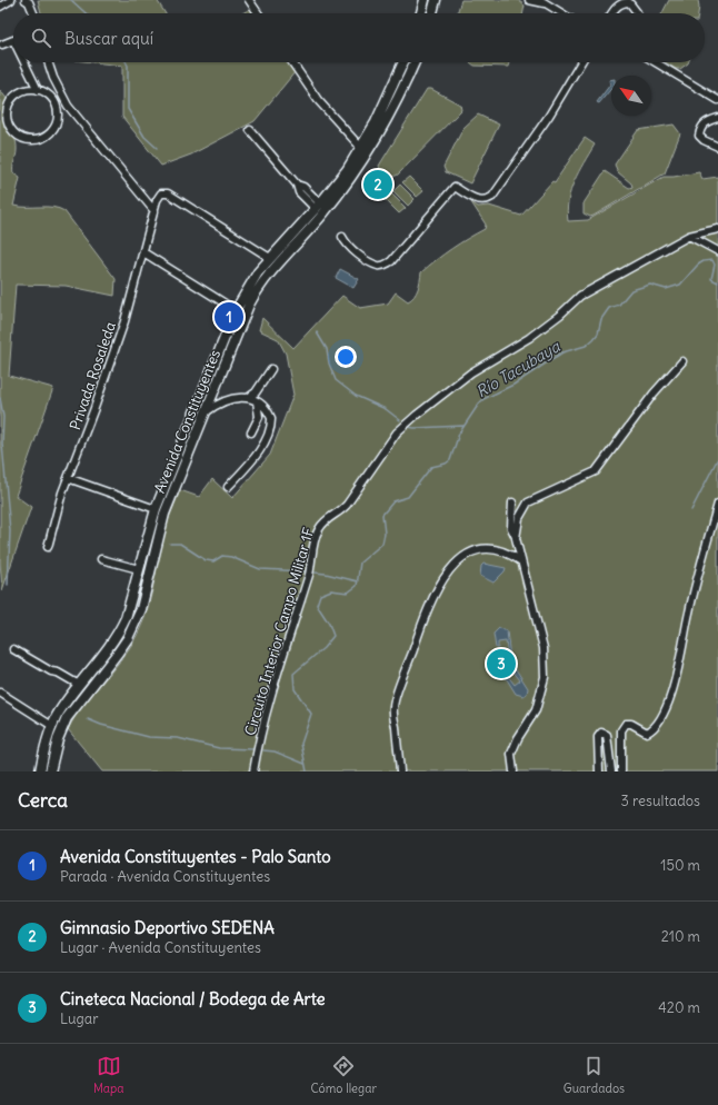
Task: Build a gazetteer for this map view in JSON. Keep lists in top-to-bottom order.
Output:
{
  "streets": {
    "highway": ["Avenida Constituyentes"],
    "street": ["Privada Rosaleda", "Circuito Interior Campo Militar 1F"]
  },
  "crossings": [
    ["Privada Rosaleda", "Avenida Constituyentes"]
  ],
  "water": ["Río Tacubaya"],
  "north": "top left",
  "page": {
    "search": "Buscar aquí",
    "pins": ["2", "1", "3"],
    "heading": ["Cerca", "3 resultados"],
    "list": [
      {
        "mark": "1",
        "name": "Avenida Constituyentes - Palo Santo",
        "note": "Parada · Avenida Constituyentes",
        "value": "150 m"
      },
      {
        "mark": "2",
        "name": "Gimnasio Deportivo SEDENA",
        "note": "Lugar · Avenida Constituyentes",
        "value": "210 m"
      },
      {
        "mark": "3",
        "name": "Cineteca Nacional / Bodega de Arte",
        "note": "Lugar",
        "value": "420 m"
      }
    ],
    "nav": ["Mapa", "Cómo llegar", "Guardados"]
  }
}
